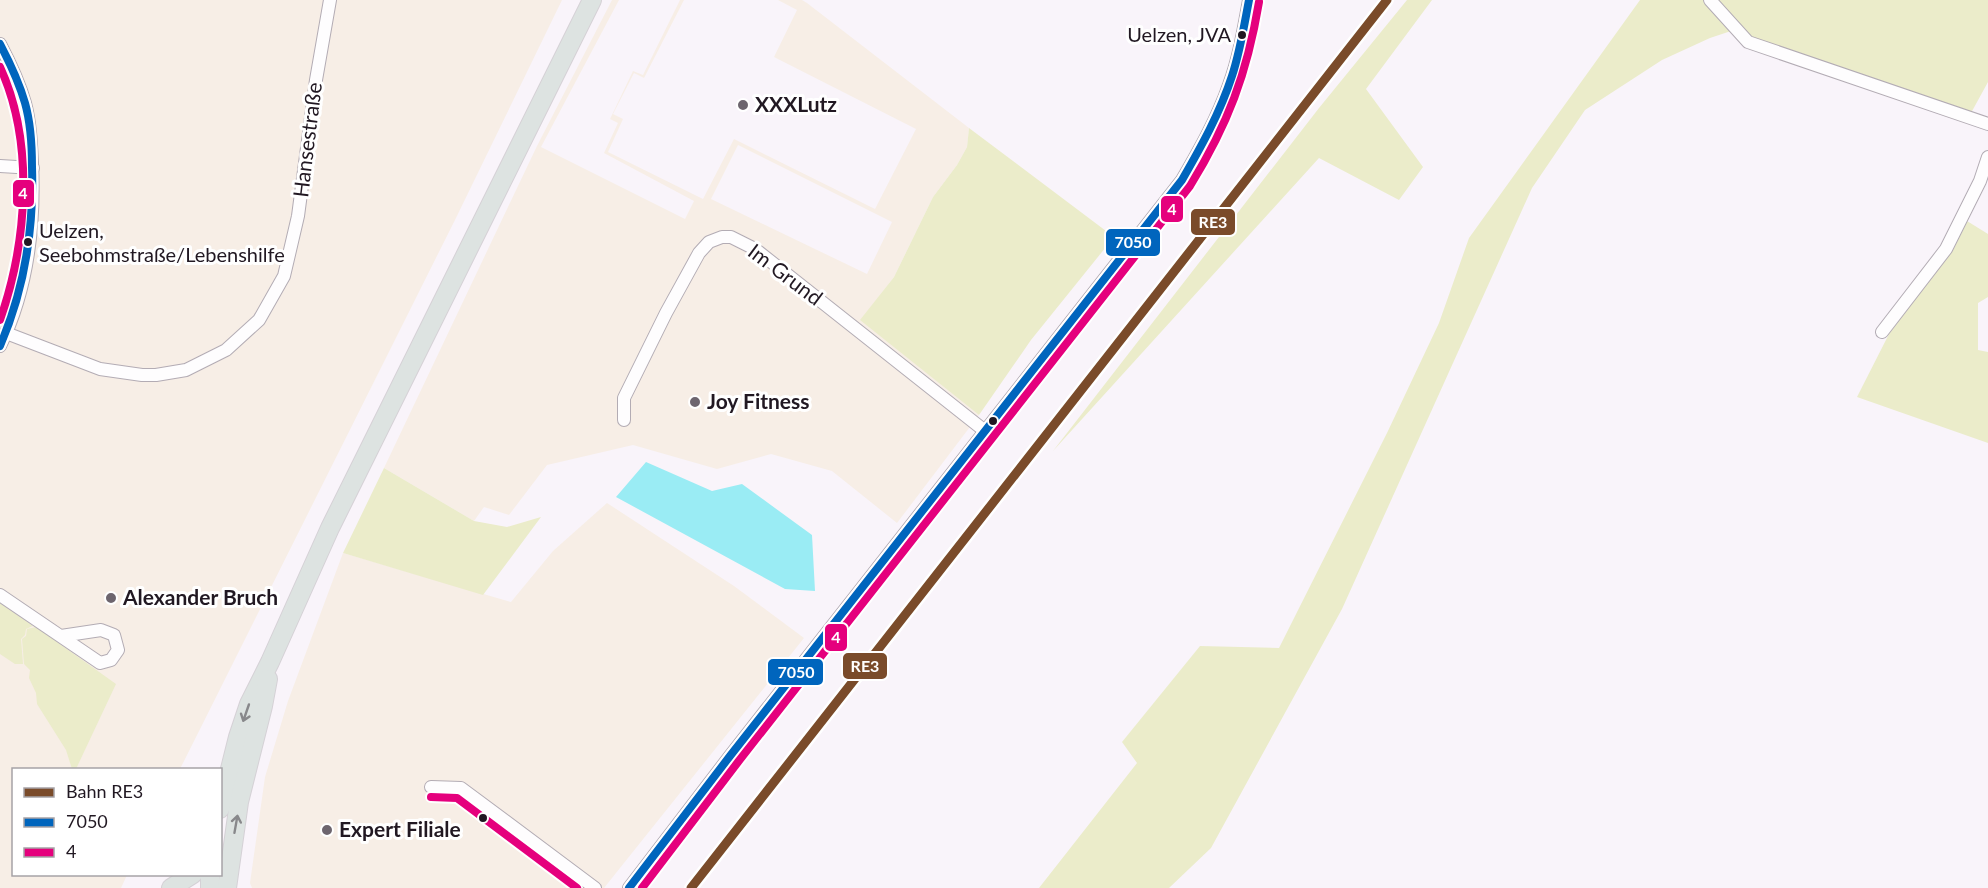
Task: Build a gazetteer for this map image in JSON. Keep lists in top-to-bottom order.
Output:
{
  "streets": {
    "street": ["Hansestraße", "Im Grund"]
  },
  "places": [
    "Uelzen, JVA",
    "XXXLutz",
    "Uelzen, Seebohmstraße/Lebenshilfe",
    "Joy Fitness",
    "Alexander Bruch",
    "Expert Filiale"
  ],
  "lines": ["rail line RE3", "transit line 7050", "transit line 4"],
  "legend": ["Bahn RE3", "7050", "4"]
}
